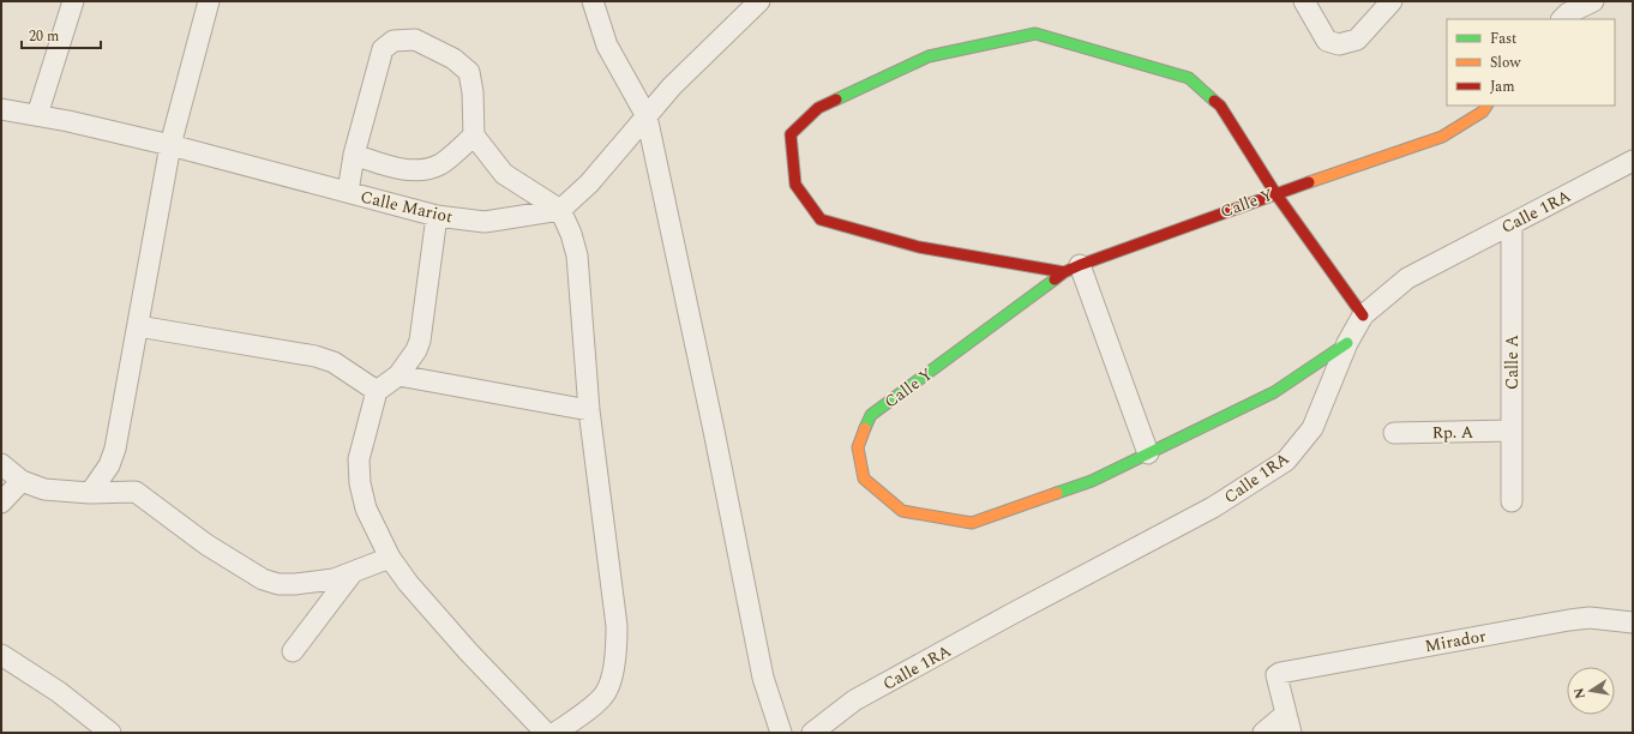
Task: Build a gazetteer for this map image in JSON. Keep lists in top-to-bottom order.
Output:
{
  "streets": {
    "street": [
      "Calle Y",
      "Calle Mariot",
      "Calle 1RA",
      "Calle A",
      "Rp. A",
      "Mirador"
    ]
  },
  "crossings": [
    ["Calle Y", "Calle 1RA"],
    ["Calle 1RA", "Calle A"],
    ["Calle A", "Rp. A"]
  ],
  "legend": ["Fast", "Slow", "Jam"],
  "scale_bar": "20 m",
  "north": "left"
}
